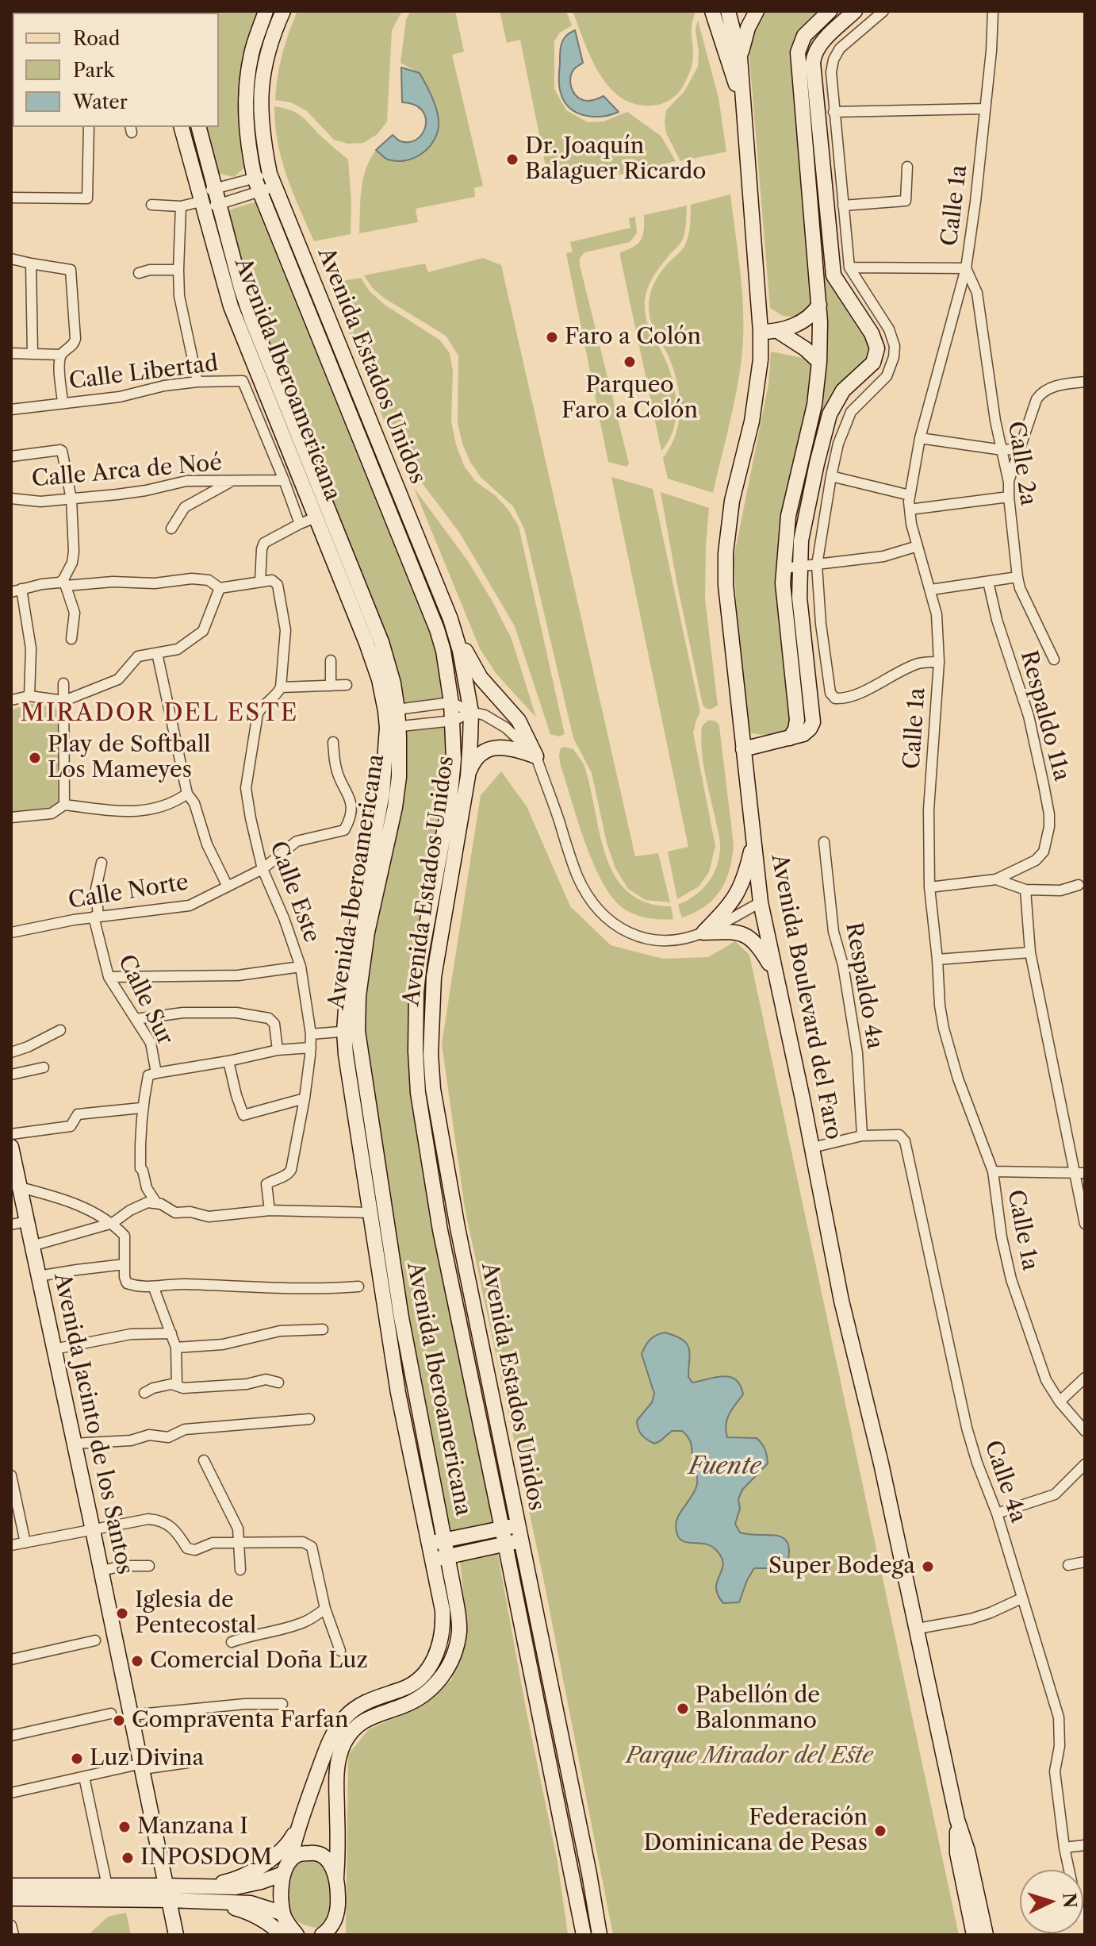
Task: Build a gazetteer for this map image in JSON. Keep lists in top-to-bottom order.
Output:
{
  "streets": {
    "street": [
      "Calle 1a",
      "Avenida Estados Unidos",
      "Calle Libertad",
      "Avenida Iberoamericana",
      "Calle 2a",
      "Calle Arca de Noé",
      "Respaldo 11a",
      "Calle Norte",
      "Calle Este",
      "Respaldo 4a",
      "Avenida Boulevard del Faro",
      "Calle Sur",
      "Avenida Jacinto de los Santos",
      "Calle 4a"
    ]
  },
  "crossings": [
    ["Calle 1a", "Calle 2a"],
    ["Calle 1a", "Respaldo 11a"],
    ["Calle Libertad", "Calle Arca de Noé"],
    ["Calle Norte", "Calle Este"],
    ["Calle Norte", "Calle Sur"],
    ["Respaldo 4a", "Calle 4a"],
    ["Avenida Boulevard del Faro", "Calle 4a"]
  ],
  "districts": ["MIRADOR DEL ESTE"],
  "water": ["Fuente"],
  "parks": ["Parque Mirador del Este"],
  "places": [
    "Dr. Joaquín Balaguer Ricardo",
    "Faro a Colón",
    "Parqueo Faro a Colón",
    "Play de Softball Los Mameyes",
    "Super Bodega",
    "Iglesia de Pentecostal",
    "Comercial Doña Luz",
    "Pabellón de Balonmano",
    "Compraventa Farfan",
    "Luz Divina",
    "Manzana I",
    "Federación Dominicana de Pesas",
    "INPOSDOM"
  ],
  "legend": ["Road", "Park", "Water"],
  "north": "right"
}
